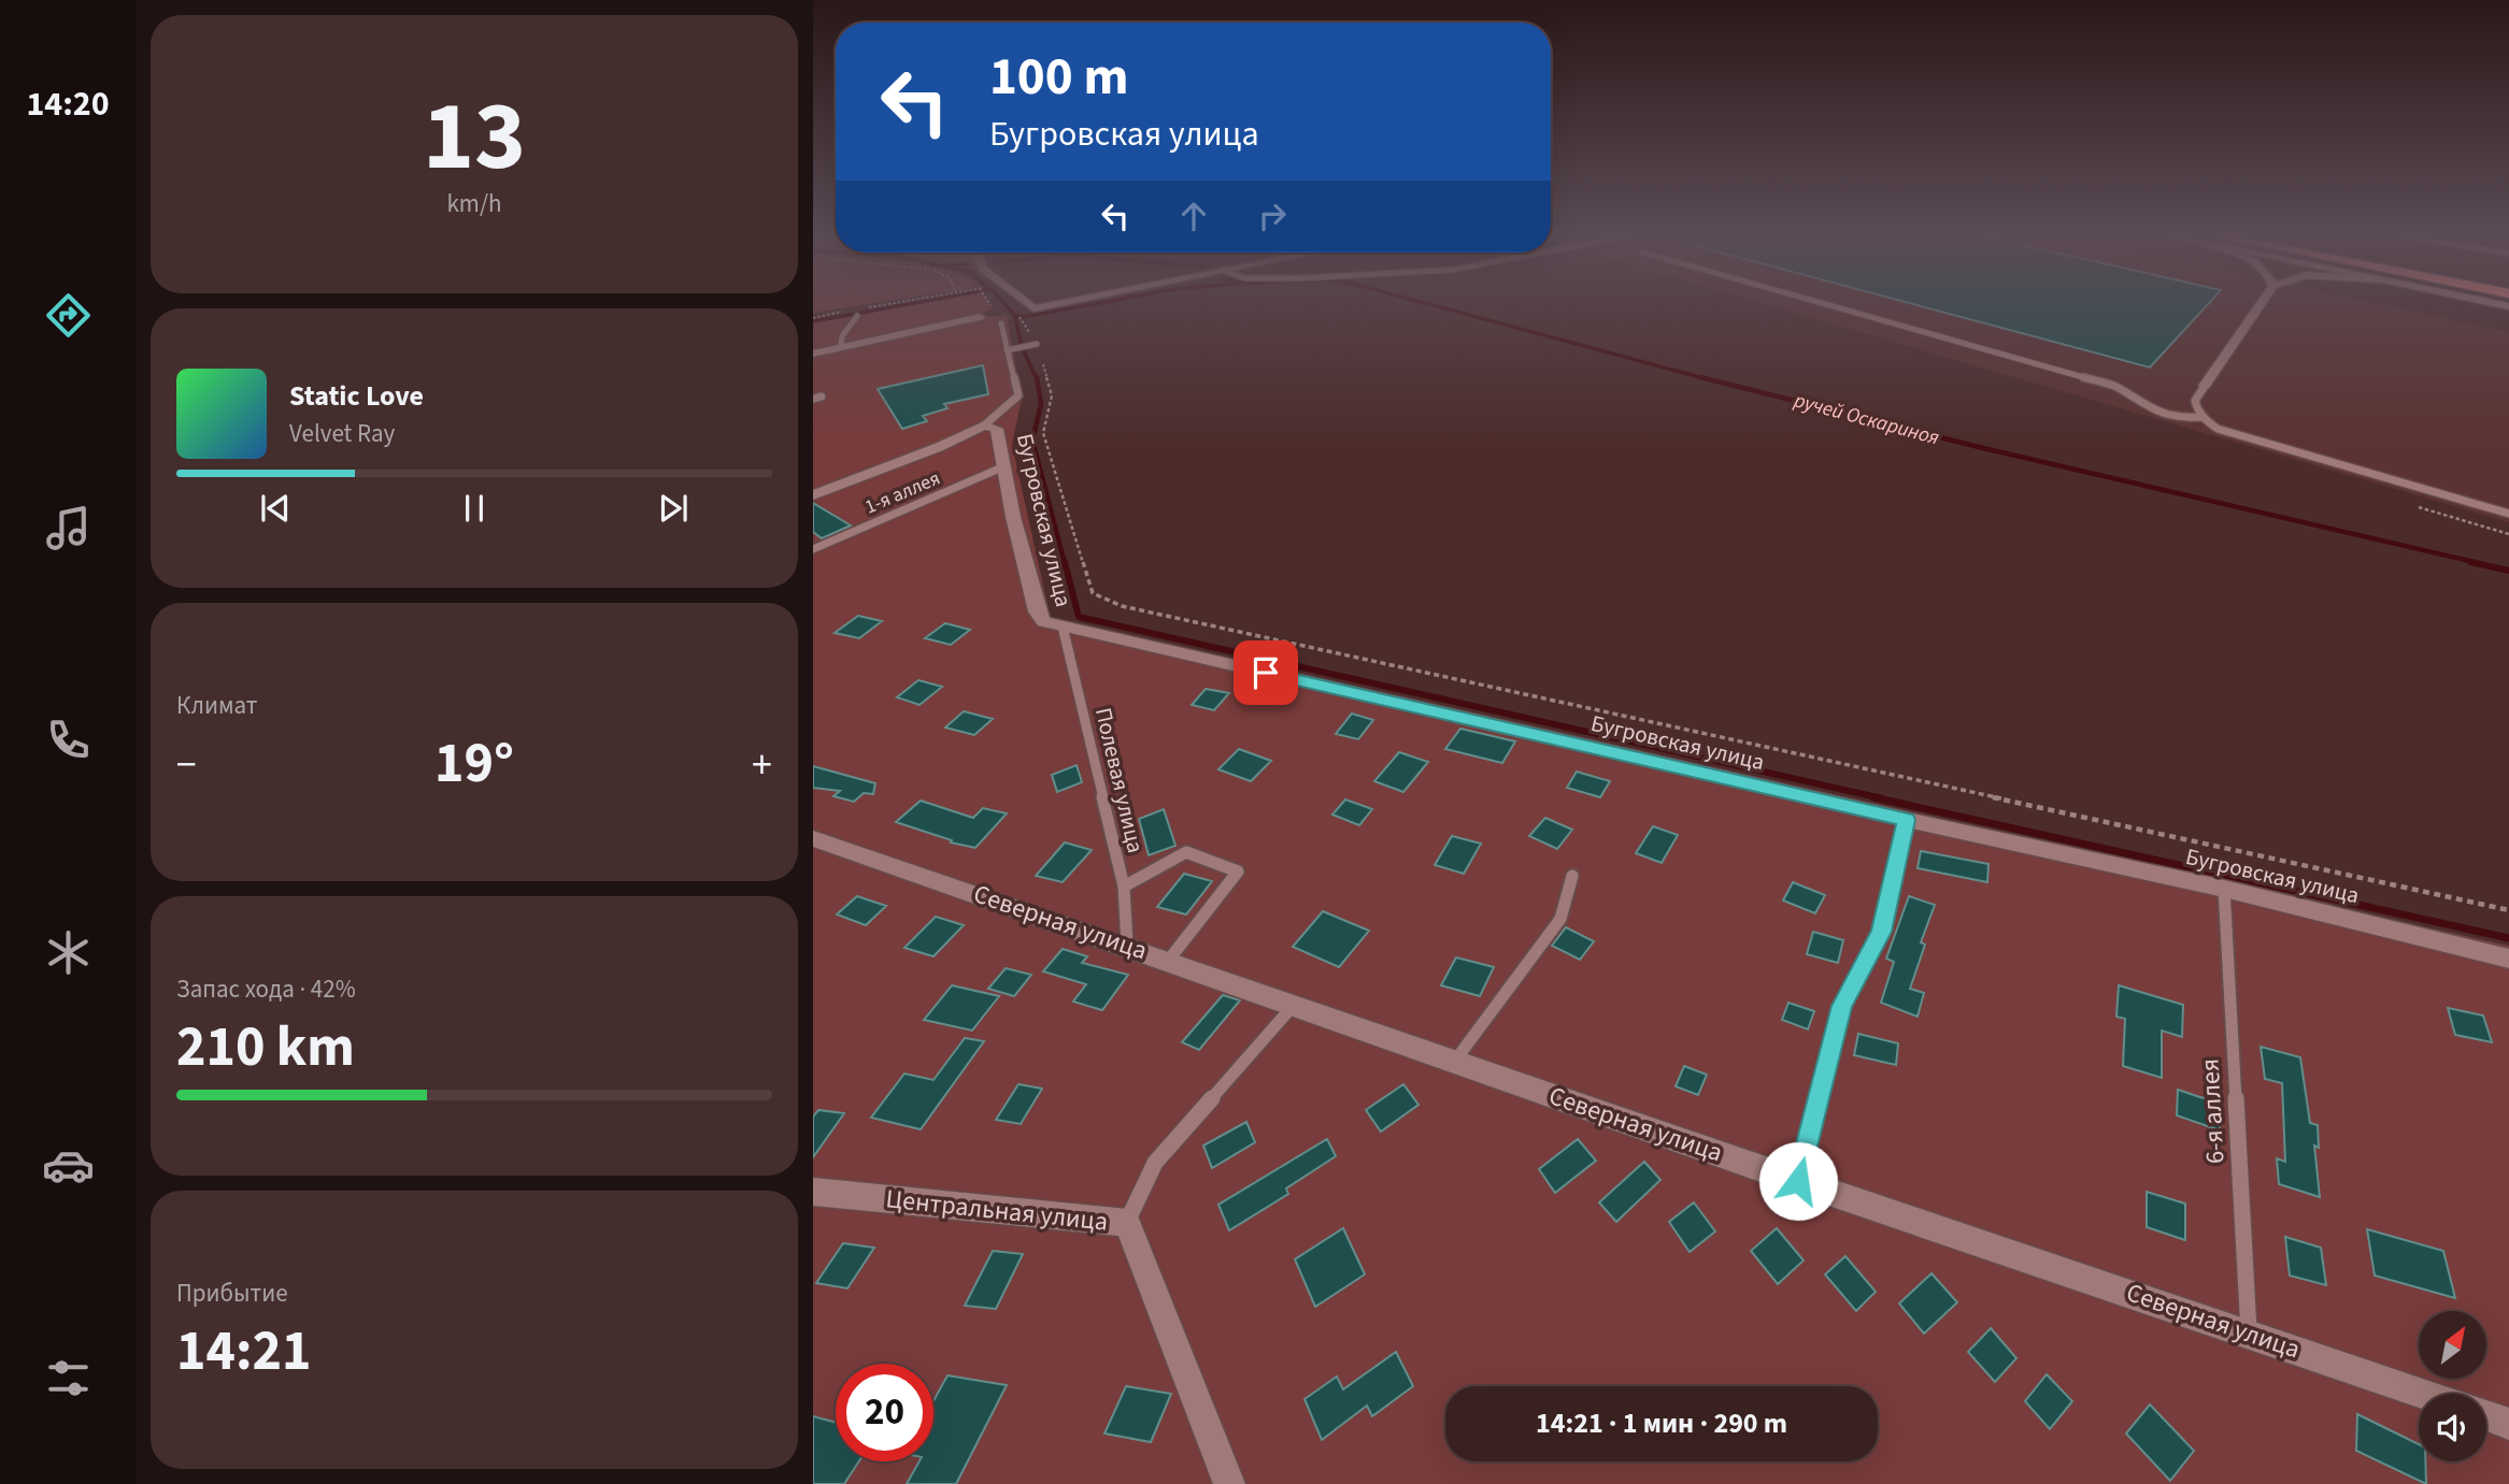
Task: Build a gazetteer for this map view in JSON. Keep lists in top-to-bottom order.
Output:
{
  "streets": {
    "street": ["Бугровская улица", "Северная улица", "Центральная улица"],
    "lane": ["1-я аллея", "Полевая улица", "6-я аллея"]
  },
  "crossings": [
    ["1-я аллея", "Бугровская улица"],
    ["Бугровская улица", "Полевая улица"],
    ["Бугровская улица", "6-я аллея"],
    ["Полевая улица", "Северная улица"],
    ["Северная улица", "6-я аллея"]
  ],
  "water": ["ручей Оскариноя"],
  "north": "top right",
  "page": {
    "tabs": "14:20",
    "tile": [
      ["13", "km/h"],
      "Климат",
      ["Запас хода · 42%", "210 km"],
      ["Прибытие", "14:21"]
    ],
    "turn": ["100 m", "Бугровская улица"],
    "song": ["Static Love", "Velvet Ray"],
    "heat": ["−", "19°", "+"],
    "limit": "20",
    "trip": "14:21 · 1 мин · 290 m"
  }
}
